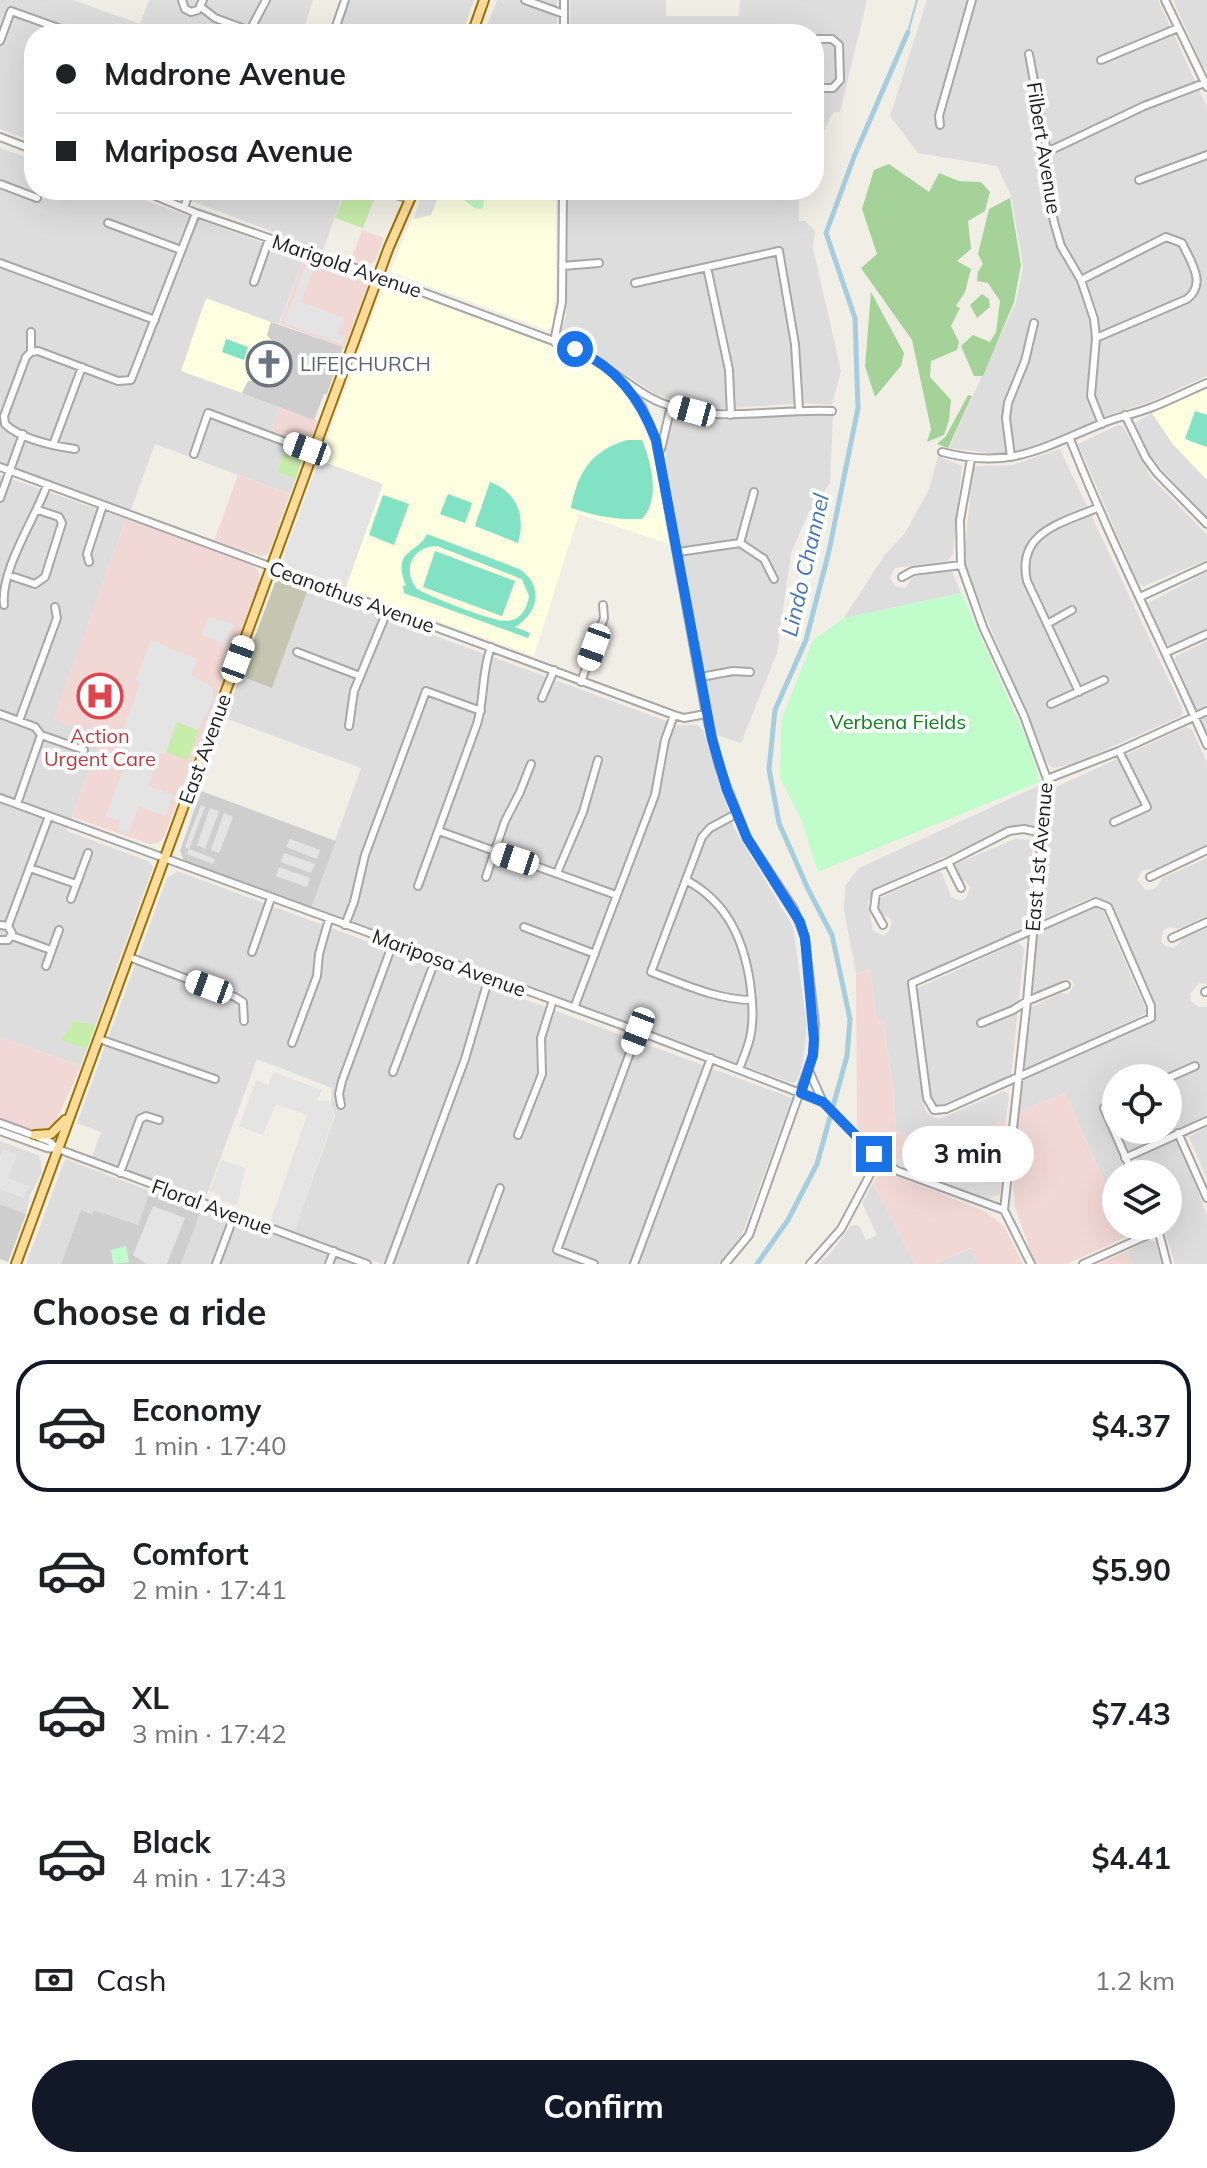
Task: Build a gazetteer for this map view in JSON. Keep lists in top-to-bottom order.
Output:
{
  "streets": {
    "main road": ["East Avenue"],
    "street": [
      "Filbert Avenue",
      "Marigold Avenue",
      "Ceanothus Avenue",
      "East 1st Avenue",
      "Mariposa Avenue",
      "Floral Avenue"
    ]
  },
  "crossings": [
    ["Marigold Avenue", "East Avenue"],
    ["Ceanothus Avenue", "East Avenue"],
    ["East Avenue", "Mariposa Avenue"],
    ["East Avenue", "Floral Avenue"],
    ["East 1st Avenue", "Mariposa Avenue"]
  ],
  "water": ["Lindo Channel"],
  "parks": ["Verbena Fields"],
  "places": {
    "church": ["LIFE|CHURCH"],
    "hospital": ["Action Urgent Care"]
  },
  "page": {
    "banner": ["Madrone Avenue", "Mariposa Avenue"],
    "bubble": "3 min",
    "heading": "Choose a ride",
    "list": [
      {
        "name": "Economy",
        "note": "1 min · 17:40",
        "value": "$4.37"
      },
      {
        "name": "Comfort",
        "note": "2 min · 17:41",
        "value": "$5.90"
      },
      {
        "name": "XL",
        "note": "3 min · 17:42",
        "value": "$7.43"
      },
      {
        "name": "Black",
        "note": "4 min · 17:43",
        "value": "$4.41"
      }
    ],
    "pay": ["Cash", "1.2 km"],
    "buttons": "Confirm"
  }
}
